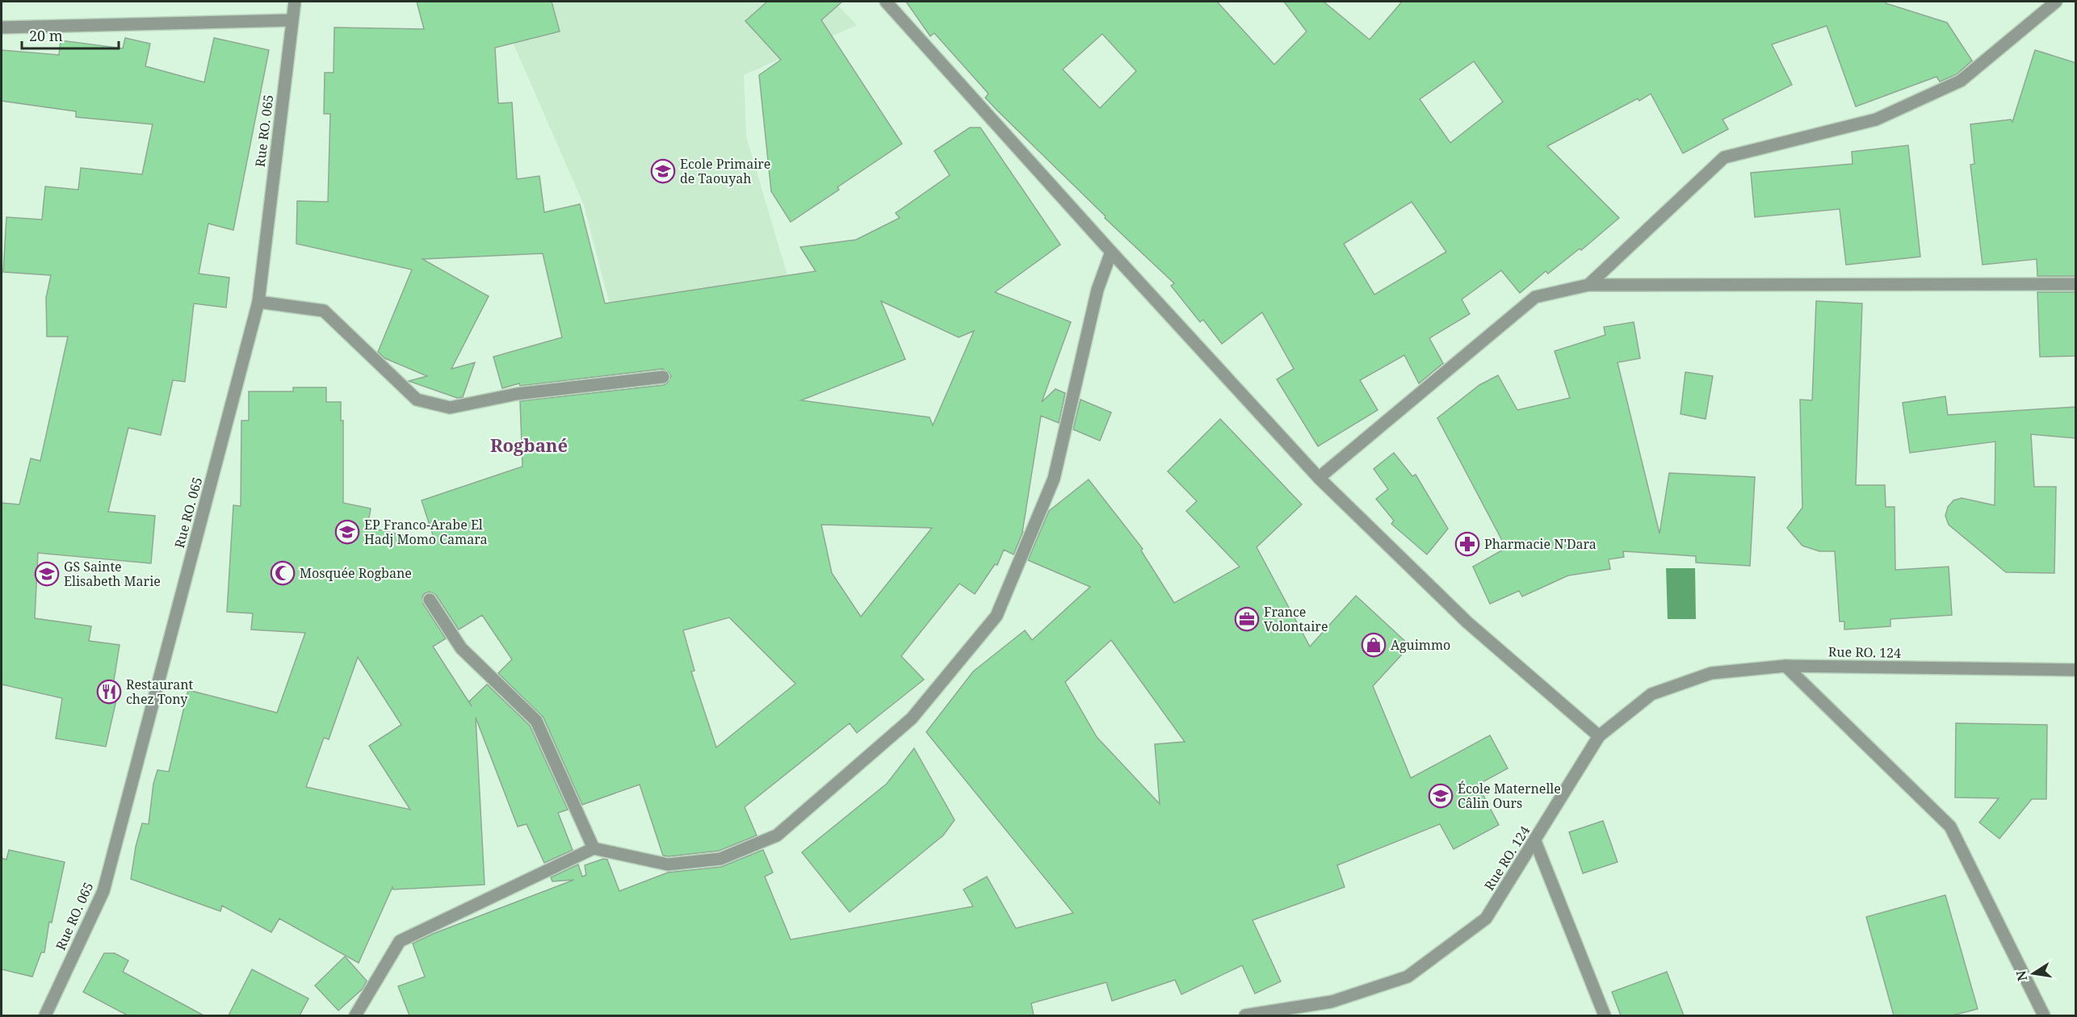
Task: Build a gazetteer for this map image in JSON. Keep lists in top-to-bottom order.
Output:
{
  "streets": {
    "street": ["Rue RO. 065", "Rue RO. 124"]
  },
  "districts": ["Rogbané"],
  "places": {
    "school or university": [
      "Ecole Primaire de Taouyah",
      "EP Franco-Arabe El Hadj Momo Camara",
      "GS Sainte Elisabeth Marie",
      "École Maternelle Câlin Ours"
    ],
    "pharmacy": ["Pharmacie N'Dara"],
    "mosque": ["Mosquée Rogbane"],
    "office": ["France Volontaire"],
    "shop": ["Aguimmo"],
    "restaurant": ["Restaurant chez Tony"]
  },
  "scale_bar": "20 m",
  "north": "left"
}
